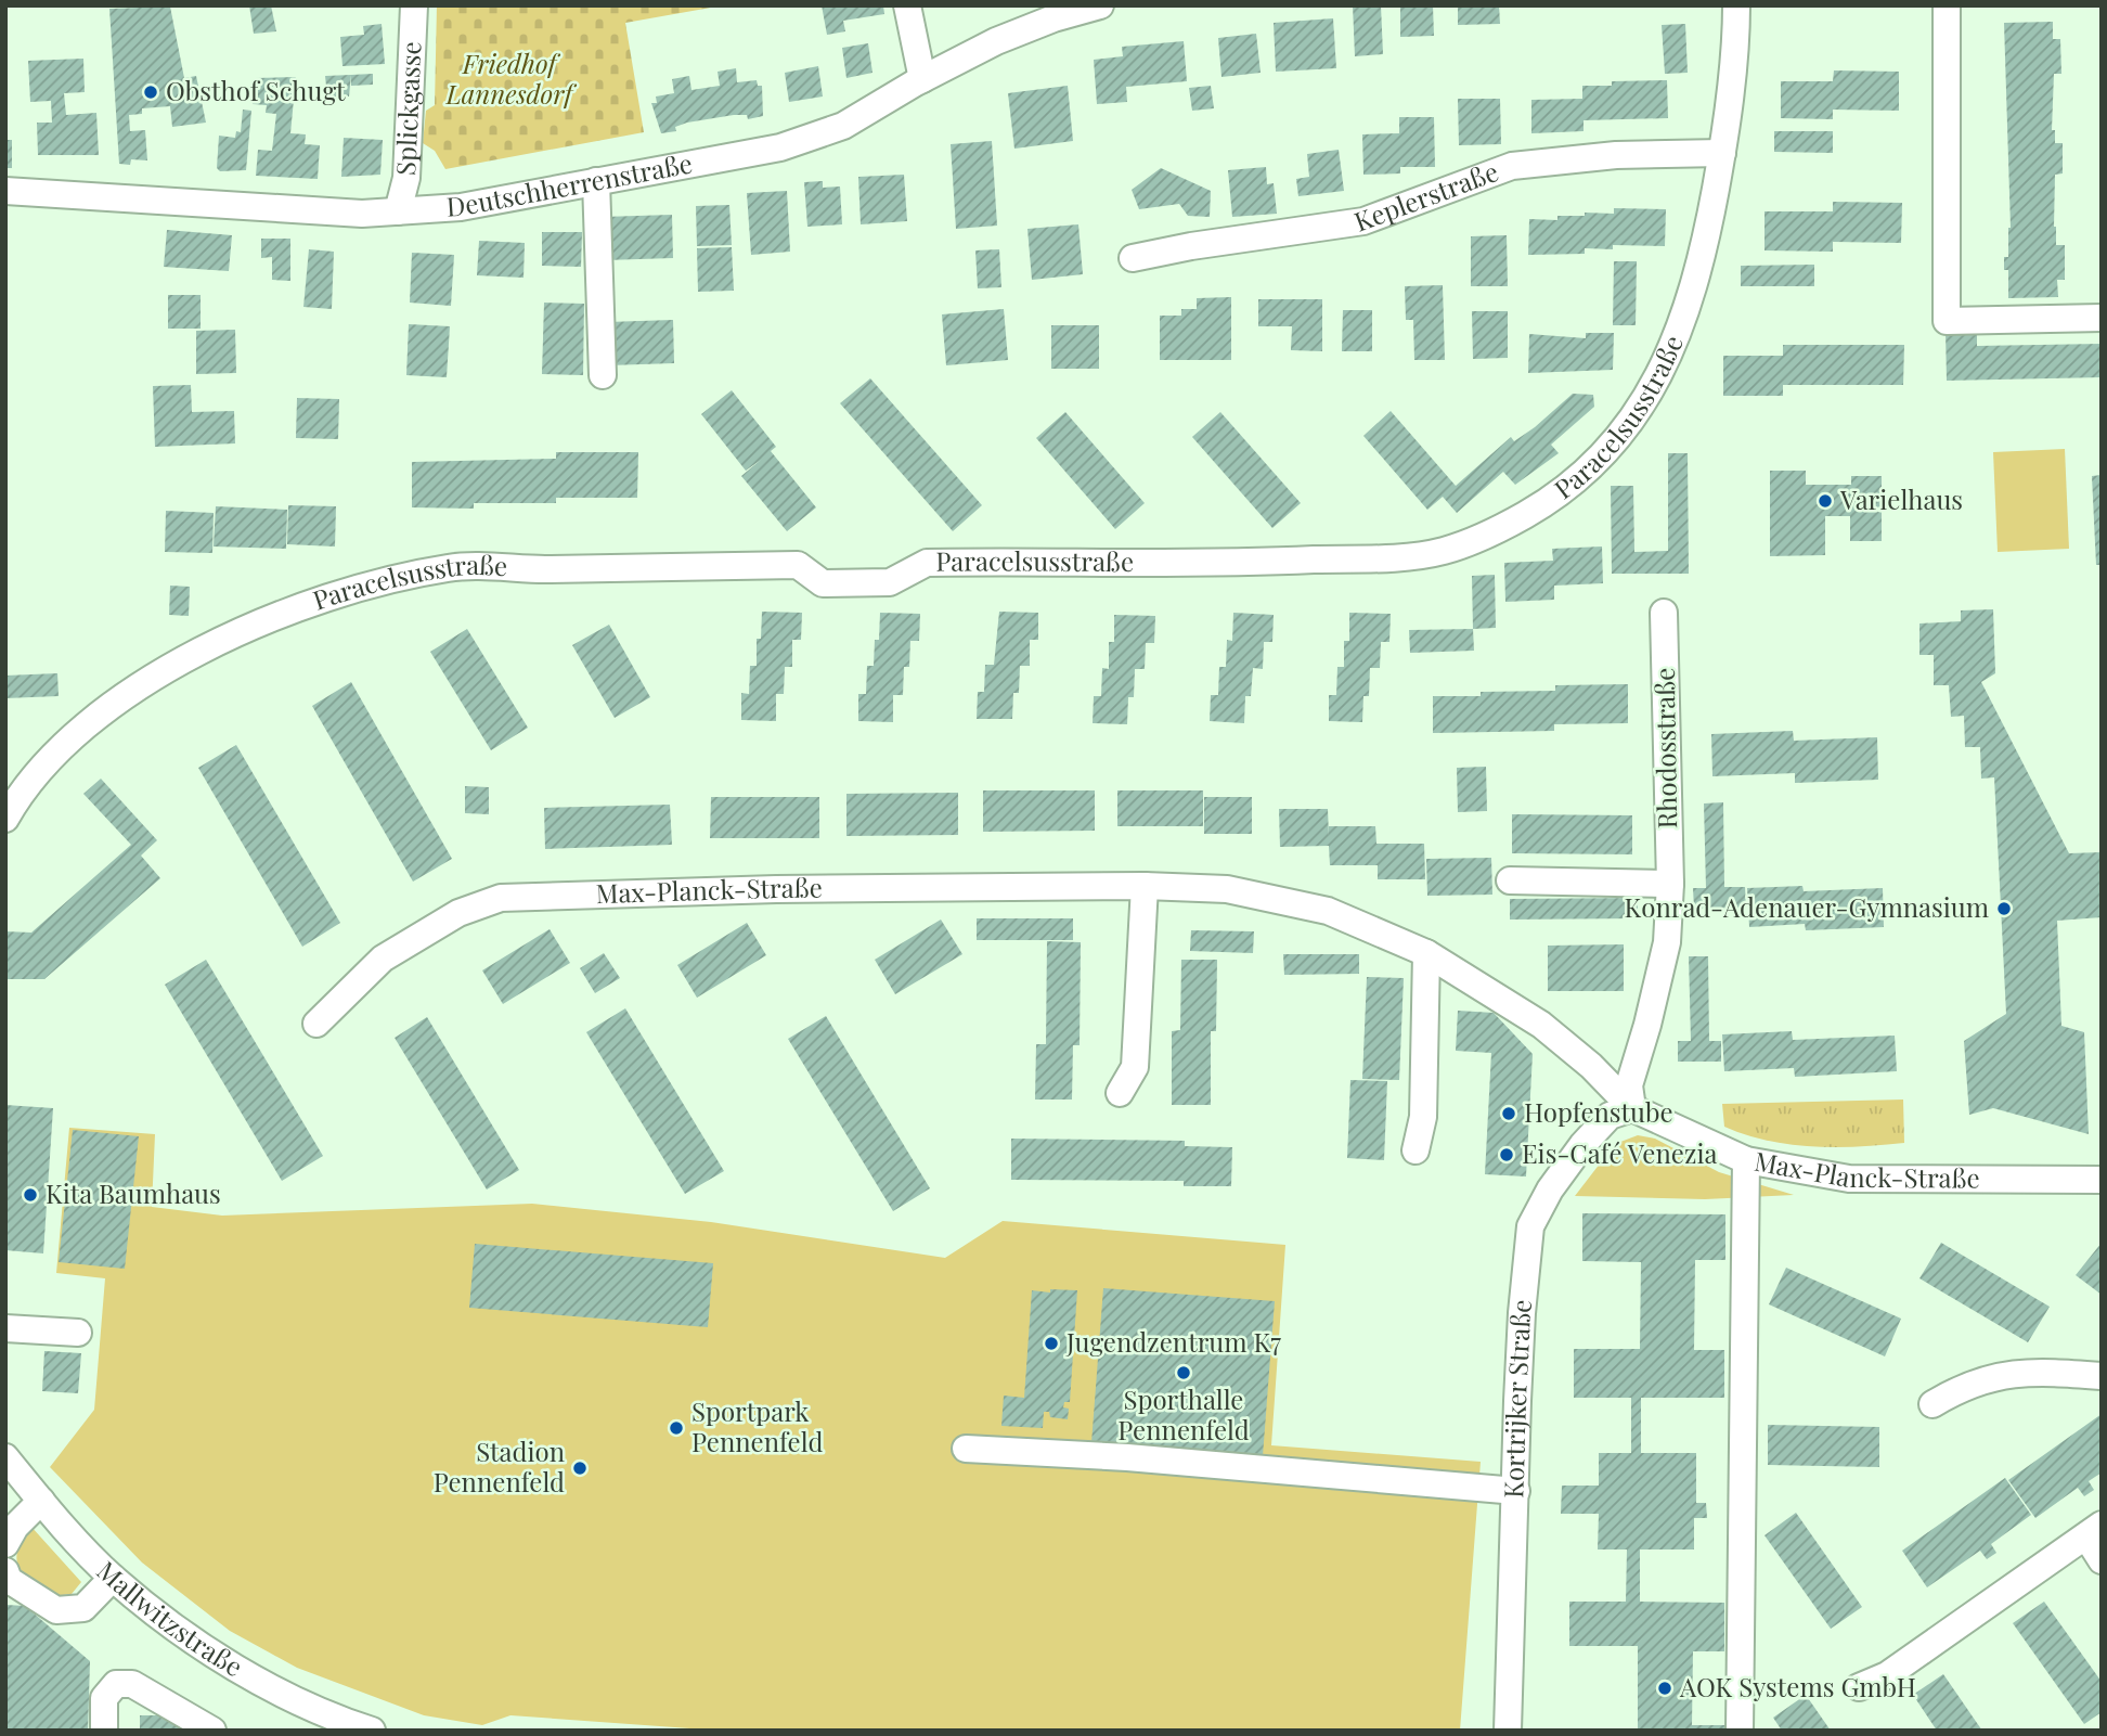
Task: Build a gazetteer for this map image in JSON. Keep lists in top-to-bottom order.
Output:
{
  "streets": {
    "street": [
      "Splickgasse",
      "Deutschherrenstraße",
      "Keplerstraße",
      "Paracelsusstraße",
      "Rhodosstraße",
      "Max-Planck-Straße",
      "Kortrijker Straße",
      "Mallwitzstraße"
    ]
  },
  "crossings": [
    ["Splickgasse", "Deutschherrenstraße"],
    ["Keplerstraße", "Paracelsusstraße"],
    ["Rhodosstraße", "Max-Planck-Straße"],
    ["Rhodosstraße", "Kortrijker Straße"],
    ["Max-Planck-Straße", "Kortrijker Straße"]
  ],
  "parks": ["Friedhof Lannesdorf"],
  "places": [
    "Obsthof Schugt",
    "Varielhaus",
    "Konrad-Adenauer-Gymnasium",
    "Hopfenstube",
    "Eis-Café Venezia",
    "Kita Baumhaus",
    "Jugendzentrum K7",
    "Sporthalle Pennenfeld",
    "Sportpark Pennenfeld",
    "Stadion Pennenfeld",
    "AOK Systems GmbH"
  ]
}
